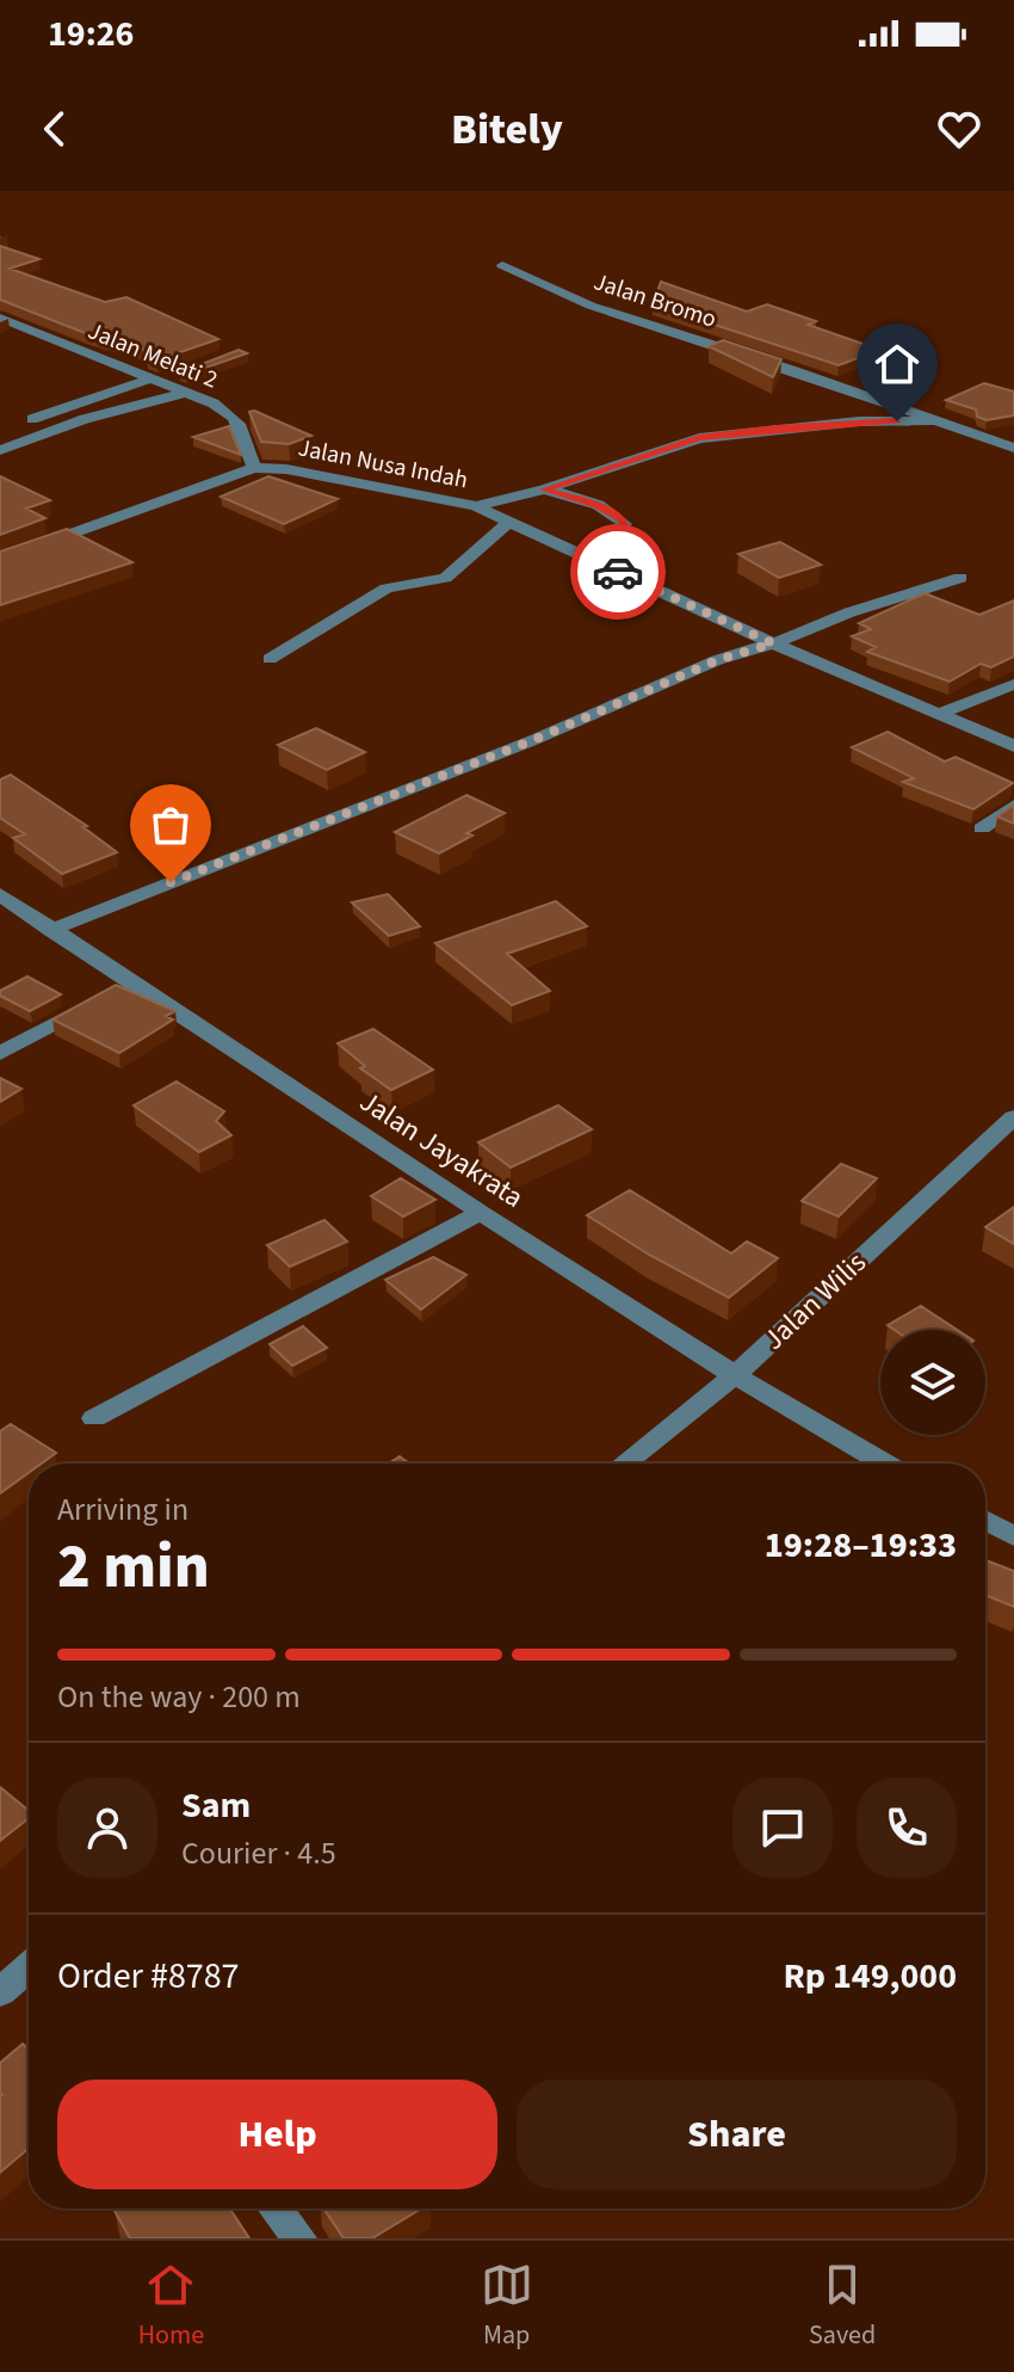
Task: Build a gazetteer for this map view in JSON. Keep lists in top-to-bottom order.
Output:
{
  "streets": {
    "street": [
      "Jalan Bromo",
      "Jalan Melati 2",
      "Jalan Nusa Indah",
      "Jalan Jayakrata",
      "Jalan Wilis"
    ]
  },
  "crossings": [
    ["Jalan Bromo", "Jalan Nusa Indah"],
    ["Jalan Melati 2", "Jalan Nusa Indah"],
    ["Jalan Jayakrata", "Jalan Wilis"]
  ],
  "page": {
    "status": "19:26",
    "header": "Bitely",
    "heading": ["2 min", "Arriving in", "19:28–19:33"],
    "panel": [
      "Sam",
      "Courier · 4.5",
      "Order #8787",
      "Rp 149,000"
    ],
    "bar": "On the way · 200 m",
    "buttons": ["Help", "Share"],
    "tabs": ["Home", "Map", "Saved"]
  }
}
